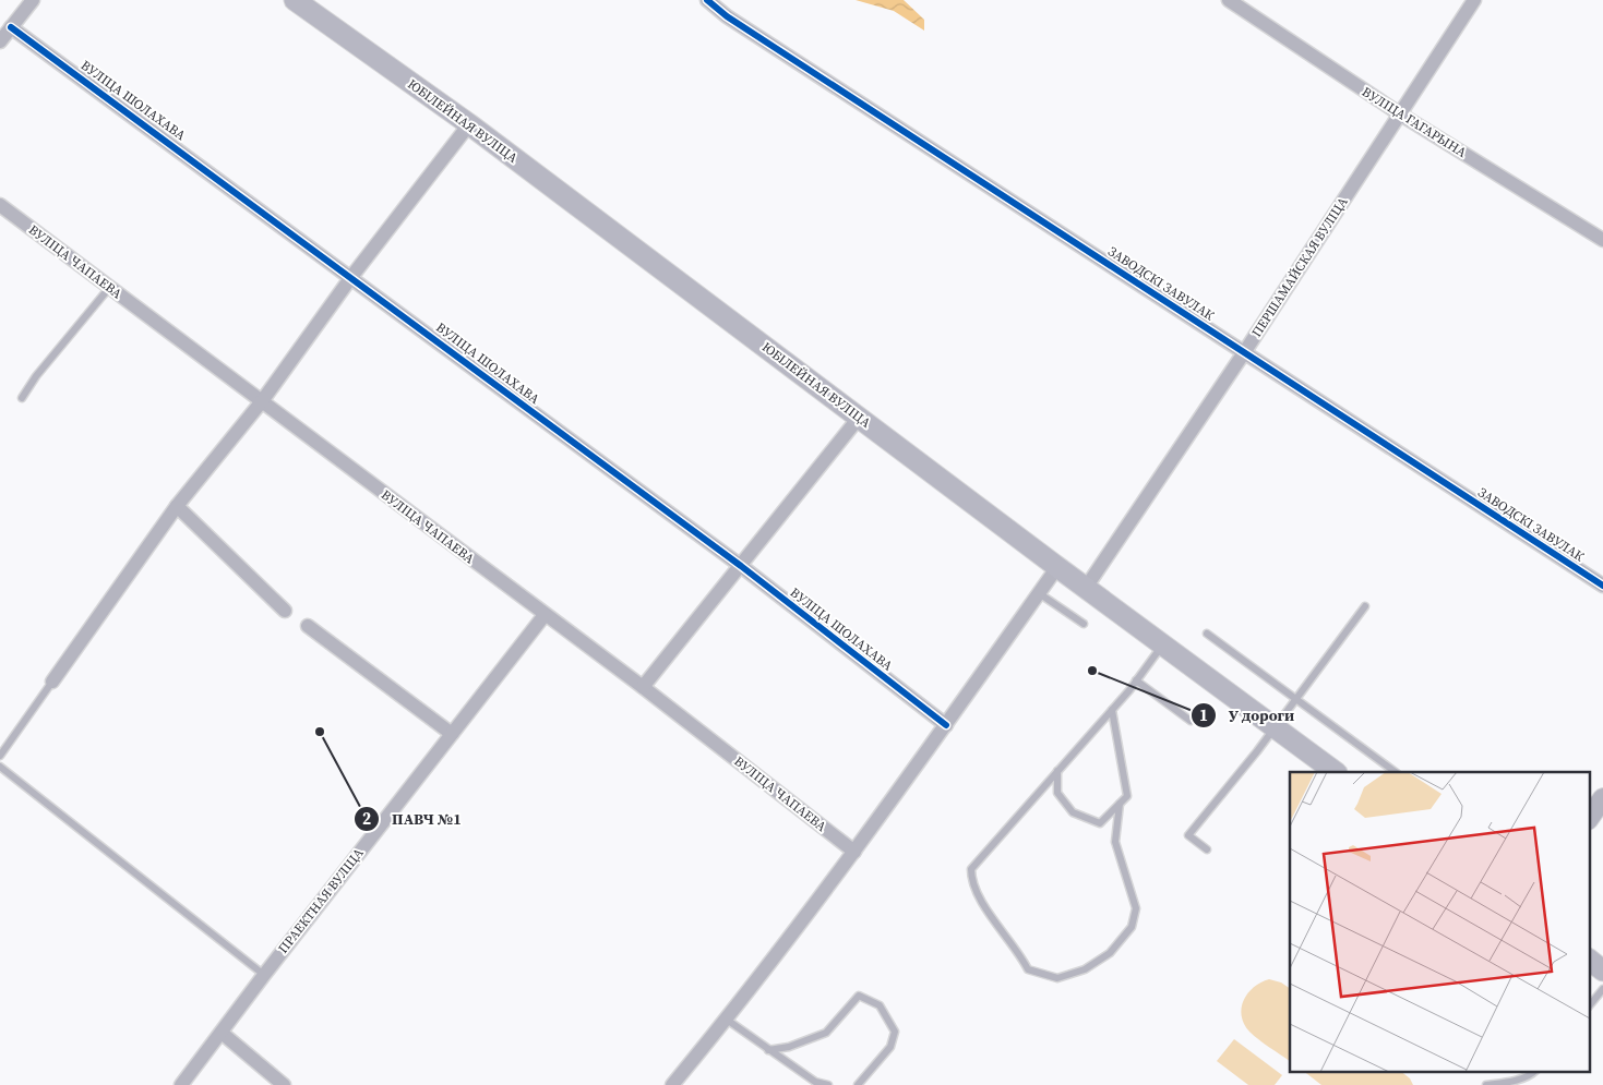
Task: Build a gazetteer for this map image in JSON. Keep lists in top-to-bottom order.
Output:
{
  "streets": {
    "main road": ["ЮБІЛЕЙНАЯ ВУЛІЦА"],
    "street": [
      "ВУЛІЦА ШОЛАХАВА",
      "ВУЛІЦА ГАГАРЫНА",
      "ВУЛІЦА ЧАПАЕВА",
      "ПЕРШАМАЙСКАЯ ВУЛІЦА",
      "ЗАВОДСКІ ЗАВУЛАК",
      "ПРАЕКТНАЯ ВУЛІЦА"
    ]
  },
  "crossings": [
    ["ЮБІЛЕЙНАЯ ВУЛІЦА", "ПЕРШАМАЙСКАЯ ВУЛІЦА"],
    ["ВУЛІЦА ГАГАРЫНА", "ПЕРШАМАЙСКАЯ ВУЛІЦА"],
    ["ВУЛІЦА ЧАПАЕВА", "ПРАЕКТНАЯ ВУЛІЦА"],
    ["ПЕРШАМАЙСКАЯ ВУЛІЦА", "ЗАВОДСКІ ЗАВУЛАК"]
  ],
  "places": ["У дороги", "ПАВЧ №1"]
}
